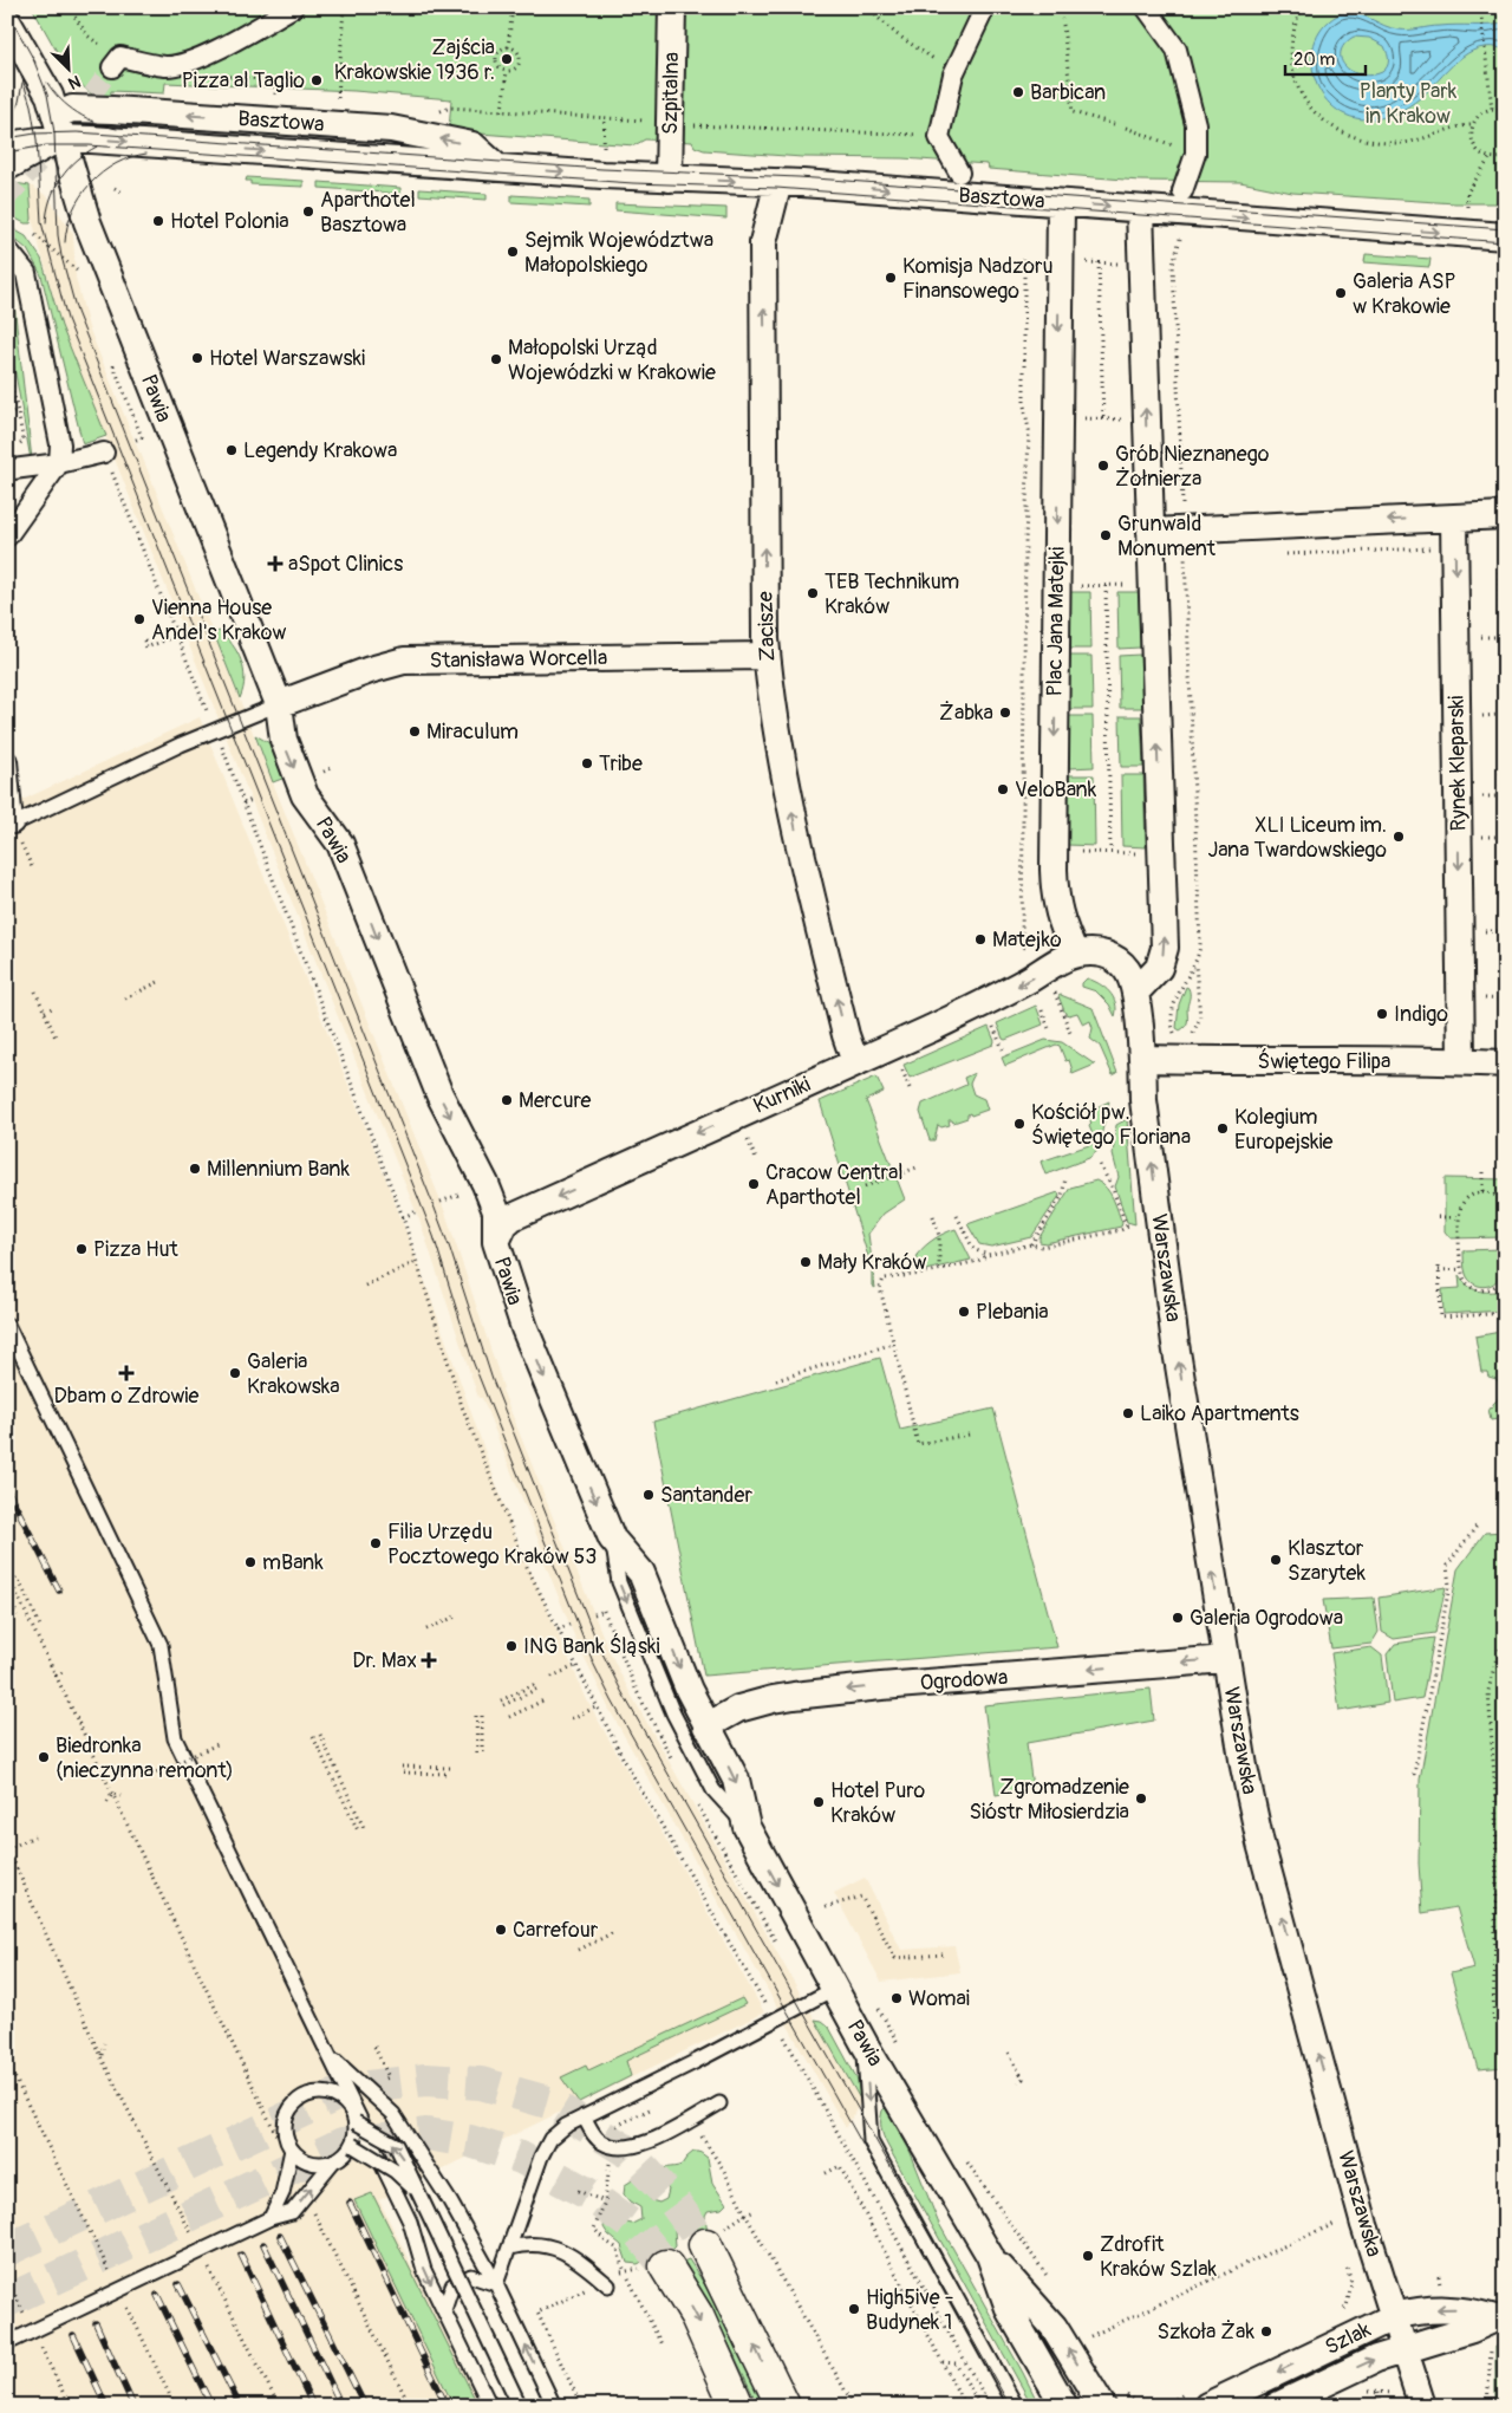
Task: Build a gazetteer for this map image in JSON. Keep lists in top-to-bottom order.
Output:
{
  "streets": {
    "street": [
      "Szpitalna",
      "Basztowa",
      "Pawia",
      "Plac Jana Matejki",
      "Zacisze",
      "Stanisława Worcella",
      "Rynek Kleparski",
      "Świętego Filipa",
      "Kurniki",
      "Warszawska",
      "Ogrodowa",
      "Szlak"
    ]
  },
  "crossings": [
    ["Szpitalna", "Basztowa"],
    ["Basztowa", "Pawia"],
    ["Basztowa", "Plac Jana Matejki"],
    ["Basztowa", "Zacisze"],
    ["Pawia", "Stanisława Worcella"],
    ["Pawia", "Kurniki"],
    ["Pawia", "Ogrodowa"],
    ["Plac Jana Matejki", "Kurniki"],
    ["Zacisze", "Stanisława Worcella"],
    ["Zacisze", "Kurniki"],
    ["Rynek Kleparski", "Świętego Filipa"],
    ["Świętego Filipa", "Warszawska"],
    ["Warszawska", "Ogrodowa"],
    ["Warszawska", "Szlak"]
  ],
  "one_way": [
    "Basztowa",
    "Zacisze",
    "Rynek Kleparski",
    "Kurniki",
    "Warszawska",
    "Ogrodowa"
  ],
  "parks": ["Planty Park in Krakow"],
  "places": {
    "other": [
      "Zajścia Krakowskie 1936 r.",
      "Pizza al Taglio",
      "Barbican",
      "Aparthotel Basztowa",
      "Hotel Polonia",
      "Sejmik Województwa Małopolskiego",
      "Komisja Nadzoru Finansowego",
      "Galeria ASP w Krakowie",
      "Hotel Warszawski",
      "Małopolski Urząd Wojewódzki w Krakowie",
      "Legendy Krakowa",
      "Grób Nieznanego Żołnierza",
      "Grunwald Monument",
      "TEB Technikum Kraków",
      "Vienna House Andel's Krakow",
      "Żabka",
      "Miraculum",
      "Tribe",
      "VeloBank",
      "XLI Liceum im. Jana Twardowskiego",
      "Matejko",
      "Indigo",
      "Mercure",
      "Kościół pw. Świętego Floriana",
      "Kolegium Europejskie",
      "Millennium Bank",
      "Cracow Central Aparthotel",
      "Pizza Hut",
      "Mały Kraków",
      "Plebania",
      "Galeria Krakowska",
      "Laiko Apartments",
      "Santander",
      "Filia Urzędu Pocztowego Kraków 53",
      "Klasztor Szarytek",
      "mBank",
      "Galeria Ogrodowa",
      "ING Bank Śląski",
      "Biedronka (nieczynna remont)",
      "Zgromadzenie Sióstr Miłosierdzia",
      "Hotel Puro Kraków",
      "Carrefour",
      "Womai",
      "Zdrofit Kraków Szlak",
      "High5ive - Budynek 1",
      "Szkoła Żak"
    ],
    "health": ["aSpot Clinics", "Dbam o Zdrowie", "Dr. Max"]
  },
  "scale_bar": "20 m",
  "north": "bottom right"
}
